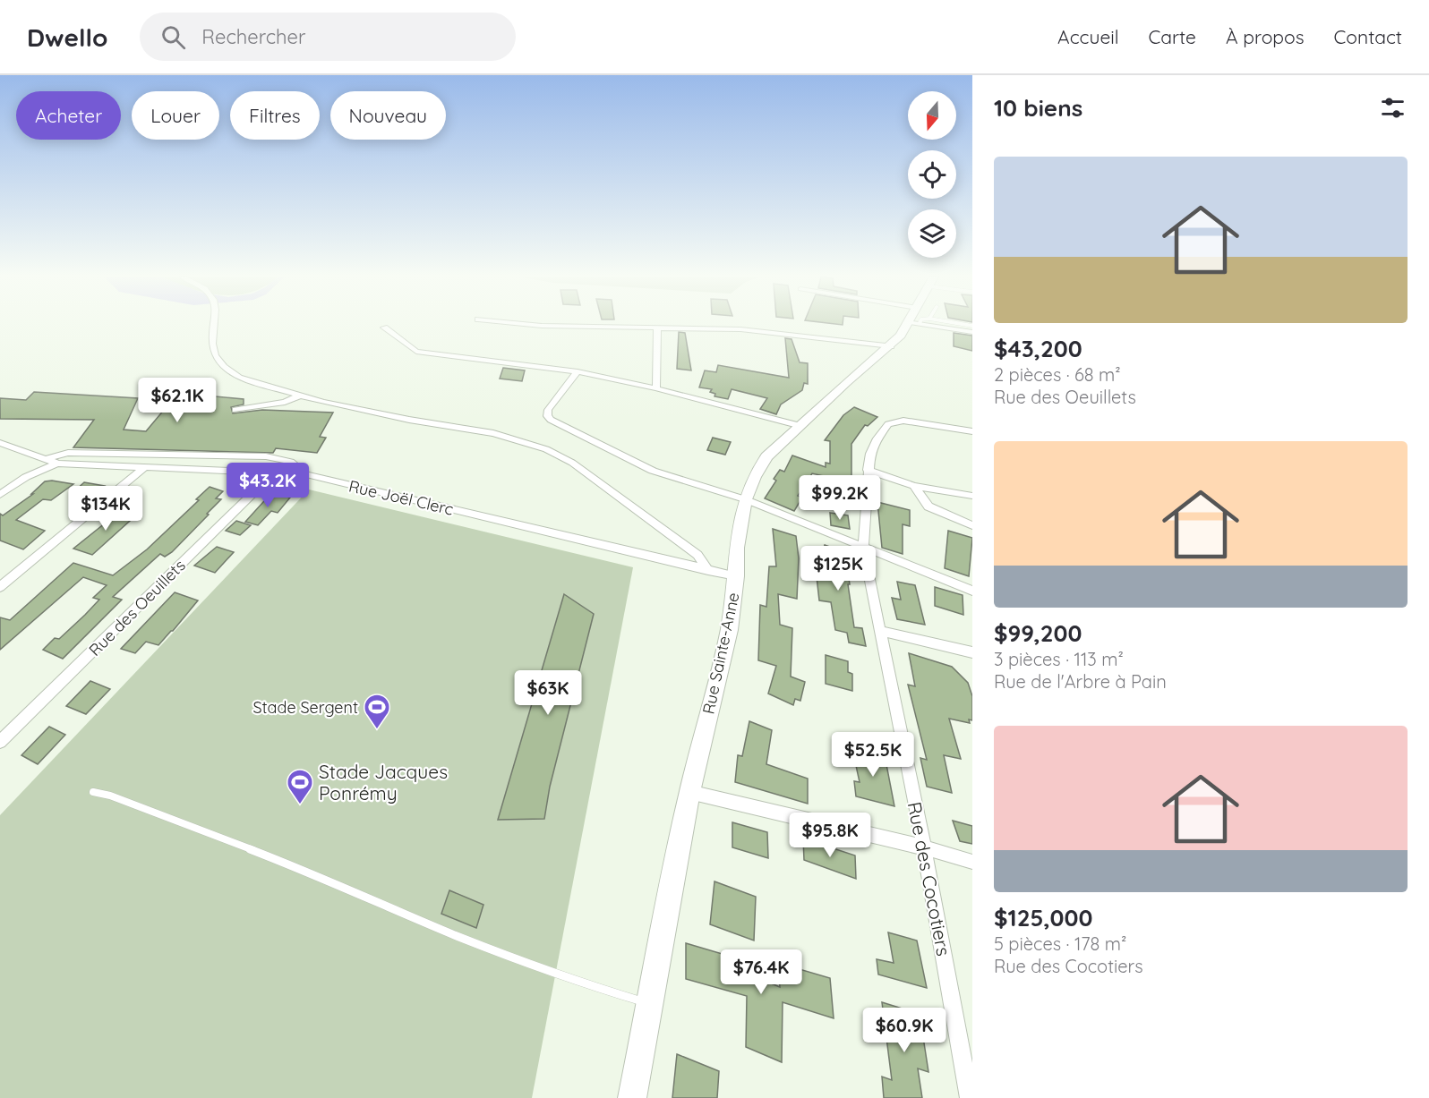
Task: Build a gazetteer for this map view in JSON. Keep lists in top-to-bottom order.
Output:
{
  "streets": {
    "main road": ["Rue Sainte-Anne"],
    "street": ["Rue Joël Clerc", "Rue des Oeuillets", "Rue des Cocotiers"]
  },
  "crossings": [
    ["Rue Joël Clerc", "Rue des Oeuillets"],
    ["Rue Joël Clerc", "Rue Sainte-Anne"]
  ],
  "places": {
    "sports": ["Stade Sergent", "Stade Jacques Ponrémy"]
  },
  "north": "bottom",
  "page": {
    "header": "Dwello",
    "search": "Rechercher",
    "nav": [
      "Accueil",
      "Carte",
      "À propos",
      "Contact"
    ],
    "heading": "10 biens",
    "chip": [
      "Acheter",
      "Louer",
      "Filtres",
      "Nouveau"
    ],
    "list": [
      {
        "name": "$43,200",
        "note": "2 pièces · 68 m² · Rue des Oeuillets"
      },
      {
        "name": "$99,200",
        "note": "3 pièces · 113 m² · Rue de l'Arbre à Pain"
      },
      {
        "name": "$125,000",
        "note": "5 pièces · 178 m² · Rue des Cocotiers"
      }
    ],
    "price": [
      "$62.1K",
      "$43.2K",
      "$99.2K",
      "$134K",
      "$125K",
      "$63K",
      "$52.5K",
      "$95.8K",
      "$76.4K",
      "$60.9K"
    ]
  }
}
